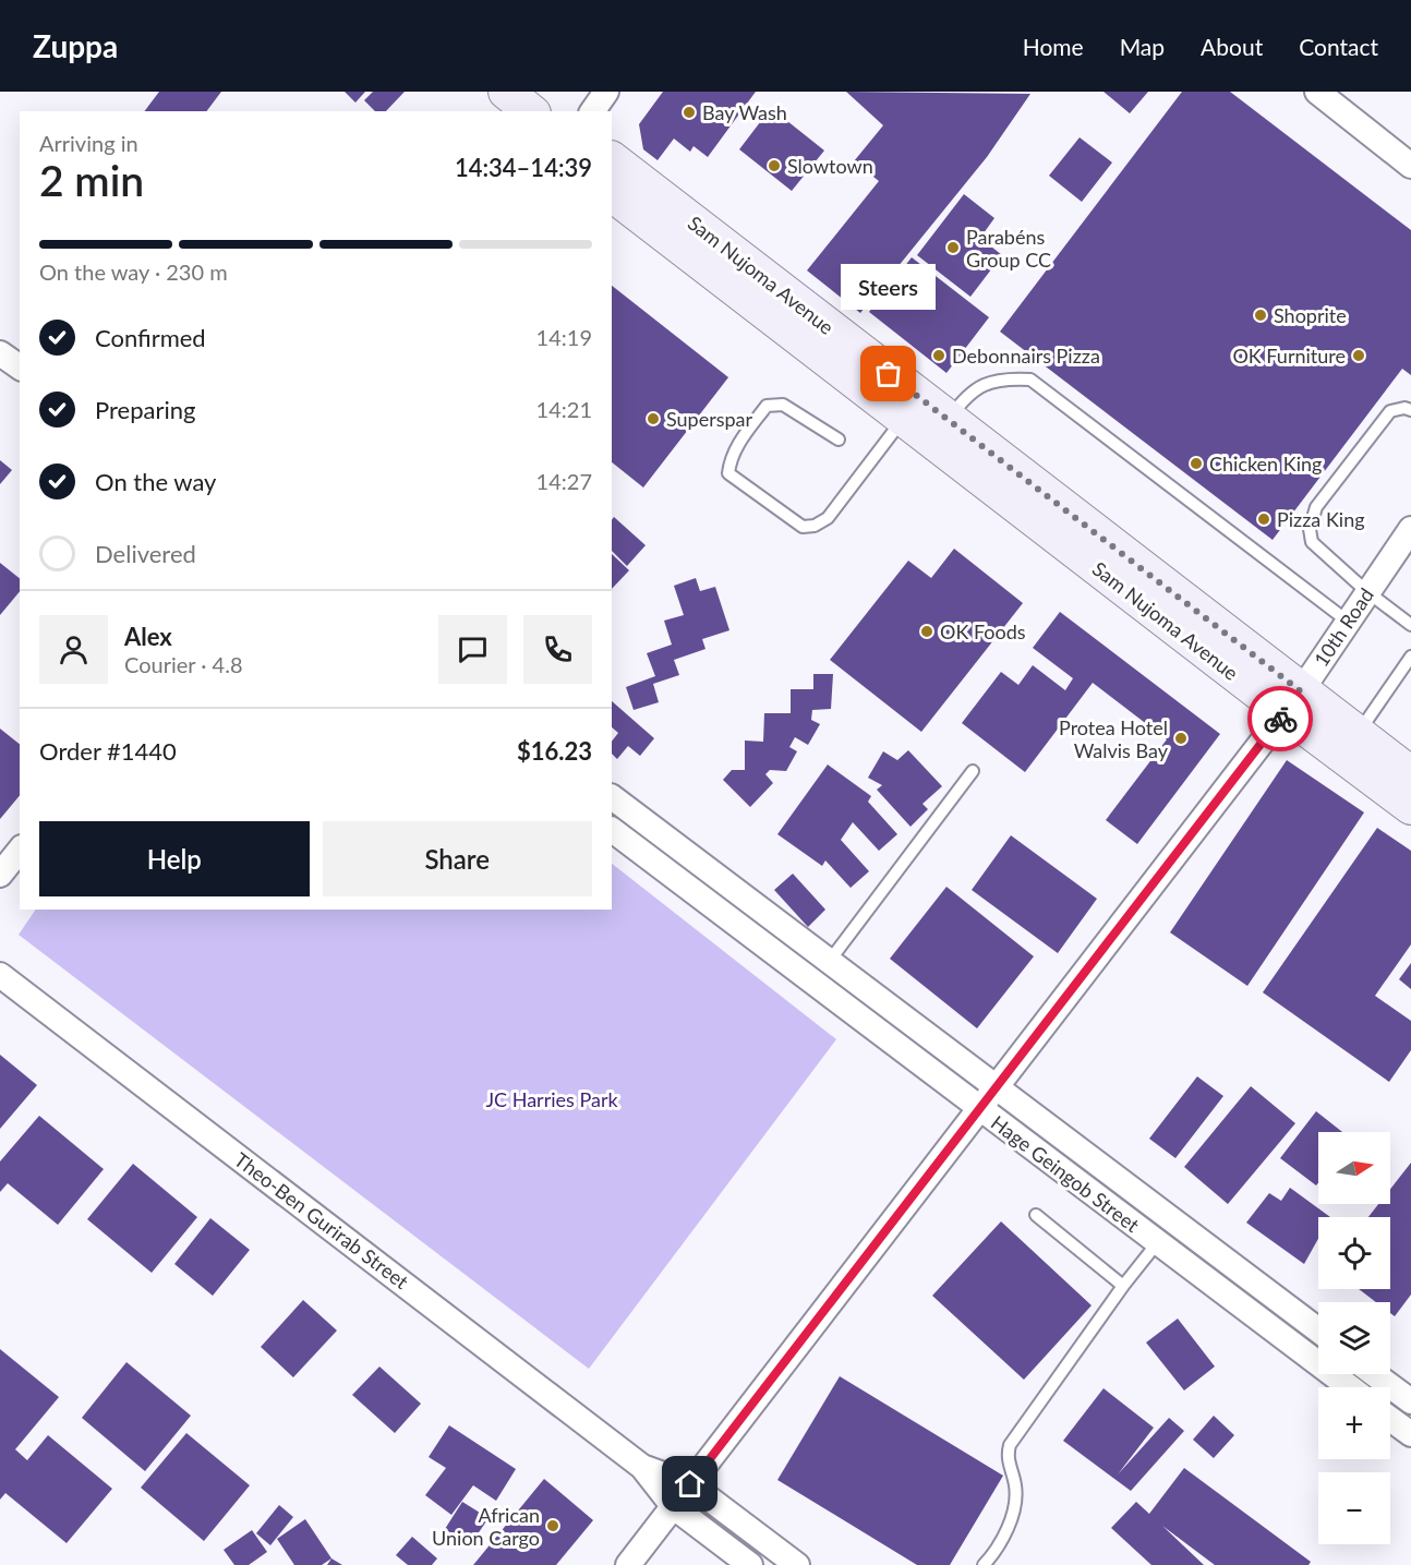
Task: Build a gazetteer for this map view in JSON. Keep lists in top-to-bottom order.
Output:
{
  "streets": {
    "main road": ["Sam Nujoma Avenue"],
    "street": ["10th Road", "Hage Geingob Street", "Theo-Ben Gurirab Street"]
  },
  "crossings": [
    ["Sam Nujoma Avenue", "10th Road"],
    ["10th Road", "Hage Geingob Street"],
    ["10th Road", "Theo-Ben Gurirab Street"]
  ],
  "parks": ["JC Harries Park"],
  "places": [
    "Bay Wash",
    "Slowtown",
    "Parabéns Group CC",
    "Shoprite",
    "Debonnairs Pizza",
    "OK Furniture",
    "Steers",
    "Superspar",
    "Chicken King",
    "Pizza King",
    "OK Foods",
    "Protea Hotel Walvis Bay",
    "African Union Cargo"
  ],
  "north": "right",
  "page": {
    "header": "Zuppa",
    "nav": [
      "Home",
      "Map",
      "About",
      "Contact"
    ],
    "heading": ["2 min", "Arriving in", "14:34–14:39"],
    "panel": [
      "Alex",
      "Courier · 4.8",
      "Order #1440",
      "$16.23"
    ],
    "bar": "On the way · 230 m",
    "bubble": "Steers",
    "list": [
      ["Confirmed", "14:19"],
      ["Preparing", "14:21"],
      ["On the way", "14:27"],
      "Delivered"
    ],
    "buttons": ["Help", "Share"],
    "map_buttons": ["+", "−"]
  }
}
